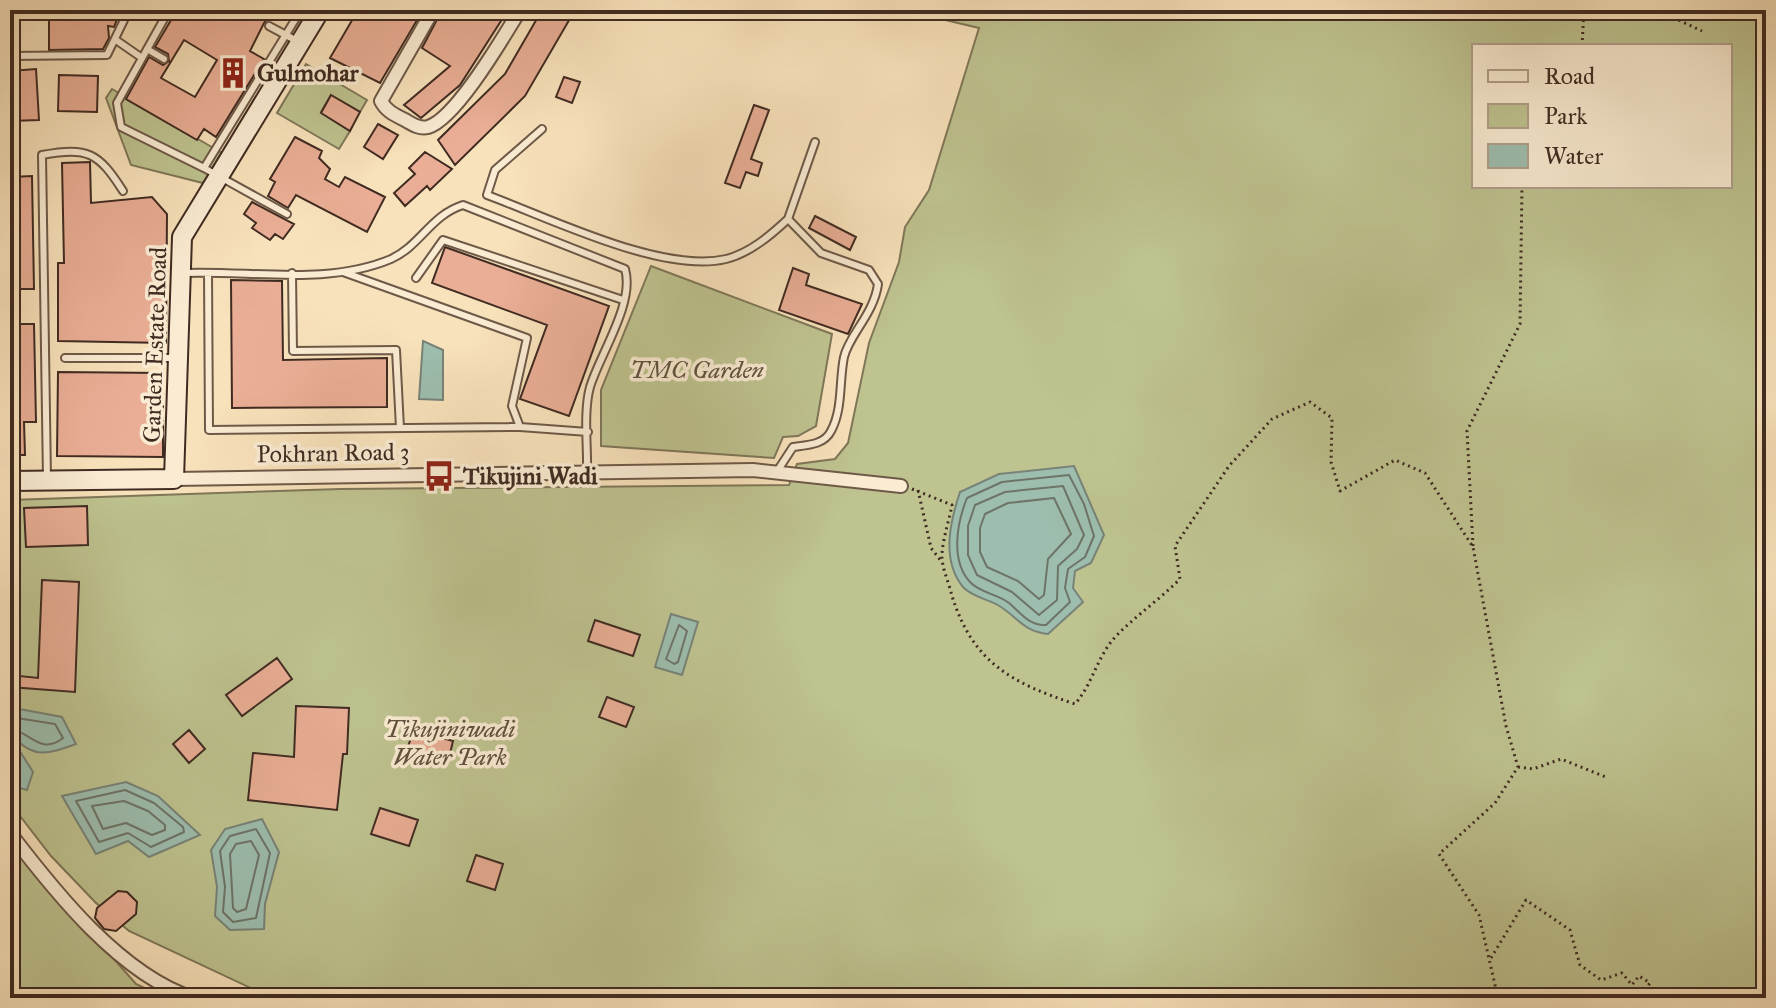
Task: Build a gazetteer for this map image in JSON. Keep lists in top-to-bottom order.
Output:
{
  "streets": {
    "street": ["Garden Estate Road", "Pokhran Road 3"]
  },
  "crossings": [
    ["Garden Estate Road", "Pokhran Road 3"]
  ],
  "parks": ["TMC Garden", "Tikujiniwadi Water Park"],
  "places": {
    "building": ["Gulmohar"],
    "bus stop": ["Tikujini Wadi"]
  },
  "legend": ["Road", "Park", "Water"]
}
